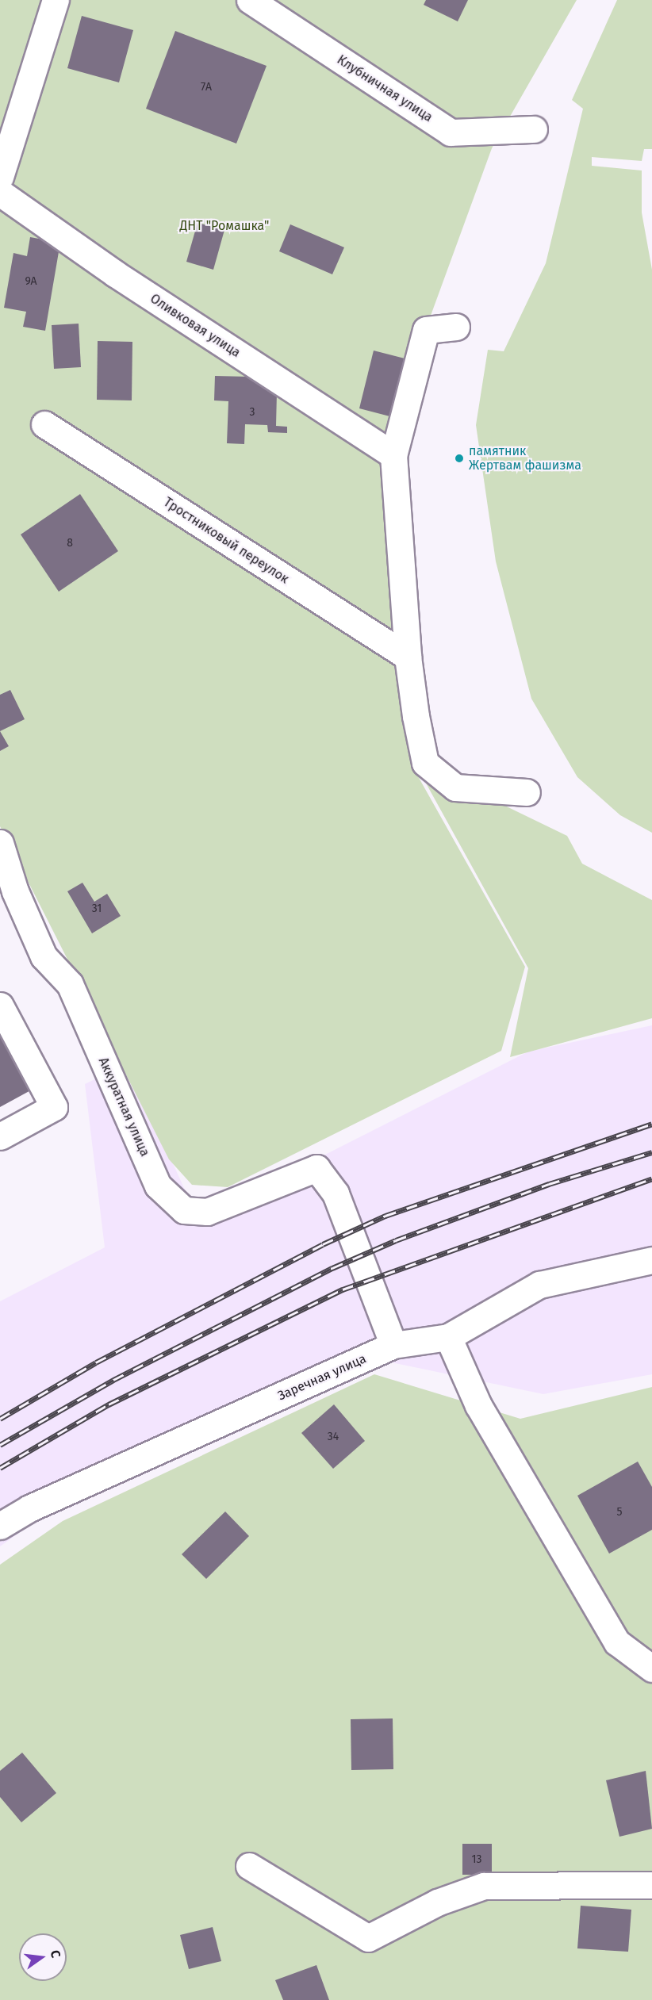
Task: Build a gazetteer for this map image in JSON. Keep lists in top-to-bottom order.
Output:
{
  "streets": {
    "street": [
      "Клубничная улица",
      "Оливковая улица",
      "Тростниковый переулок",
      "Аккуратная улица",
      "Заречная улица"
    ]
  },
  "crossings": [
    ["Аккуратная улица", "Заречная улица"]
  ],
  "parks": ["ДНТ \"Ромашка\""],
  "places": ["памятник Жертвам фашизма"],
  "house_numbers": [
    "7А",
    "9А",
    "3",
    "8",
    "31",
    "34",
    "5",
    "13"
  ],
  "north": "right"
}
